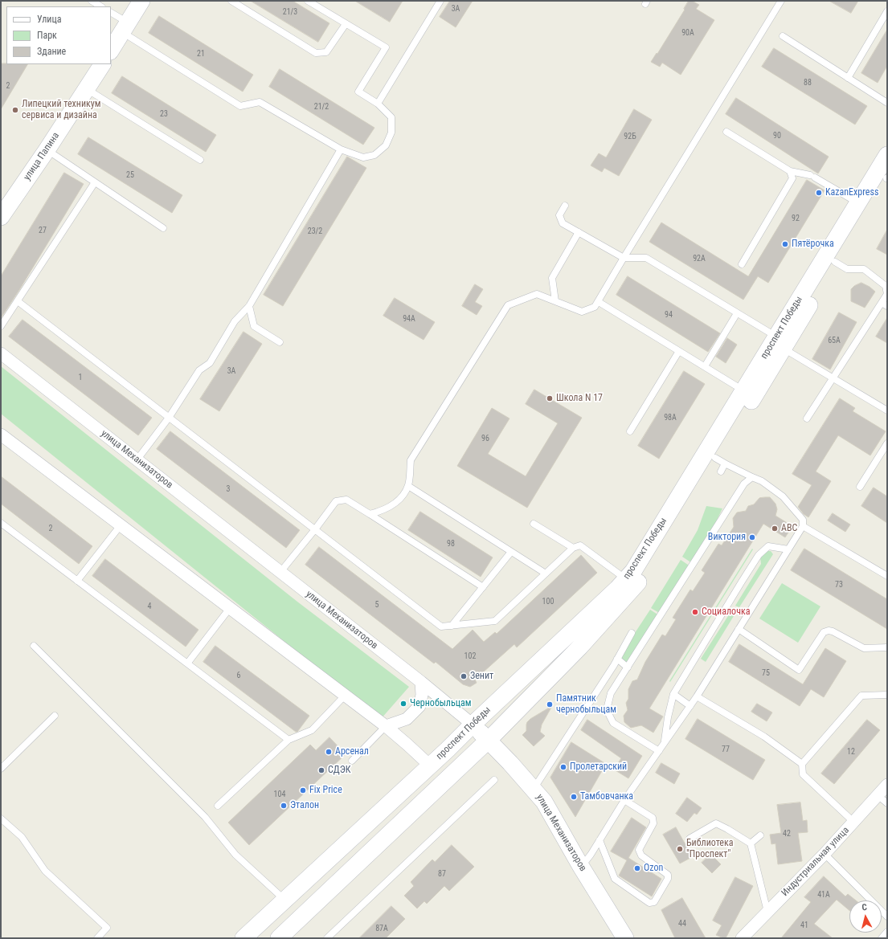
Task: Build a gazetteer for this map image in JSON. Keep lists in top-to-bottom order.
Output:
{
  "streets": {
    "main road": ["улица Папина", "проспект Победы", "улица Механизаторов"],
    "street": ["Индустриальная улица"]
  },
  "crossings": [
    ["проспект Победы", "улица Механизаторов"]
  ],
  "places": [
    "Липецкий техникум сервиса и дизайна",
    "KazanExpress",
    "Пятёрочка",
    "Школа N 17",
    "АВС",
    "Виктория",
    "Социалочка",
    "Зенит",
    "Чернобыльцам",
    "Памятник чернобыльцам",
    "Арсенал",
    "Пролетарский",
    "СДЭК",
    "Fix Price",
    "Тамбовчанка",
    "Эталон",
    "Библиотека \"Проспект\"",
    "Ozon"
  ],
  "house_numbers": [
    "3А",
    "21/3",
    "90А",
    "21",
    "88",
    "2",
    "21/2",
    "23",
    "90",
    "92Б",
    "25",
    "92",
    "27",
    "23/2",
    "92А",
    "94",
    "94А",
    "65А",
    "3А",
    "1",
    "98А",
    "96",
    "3",
    "2",
    "98",
    "73",
    "100",
    "5",
    "4",
    "102",
    "75",
    "6",
    "77",
    "12",
    "104",
    "42",
    "87",
    "41А",
    "44",
    "41",
    "87А"
  ],
  "legend": ["Улица", "Парк", "Здание"],
  "north": "top"
}
